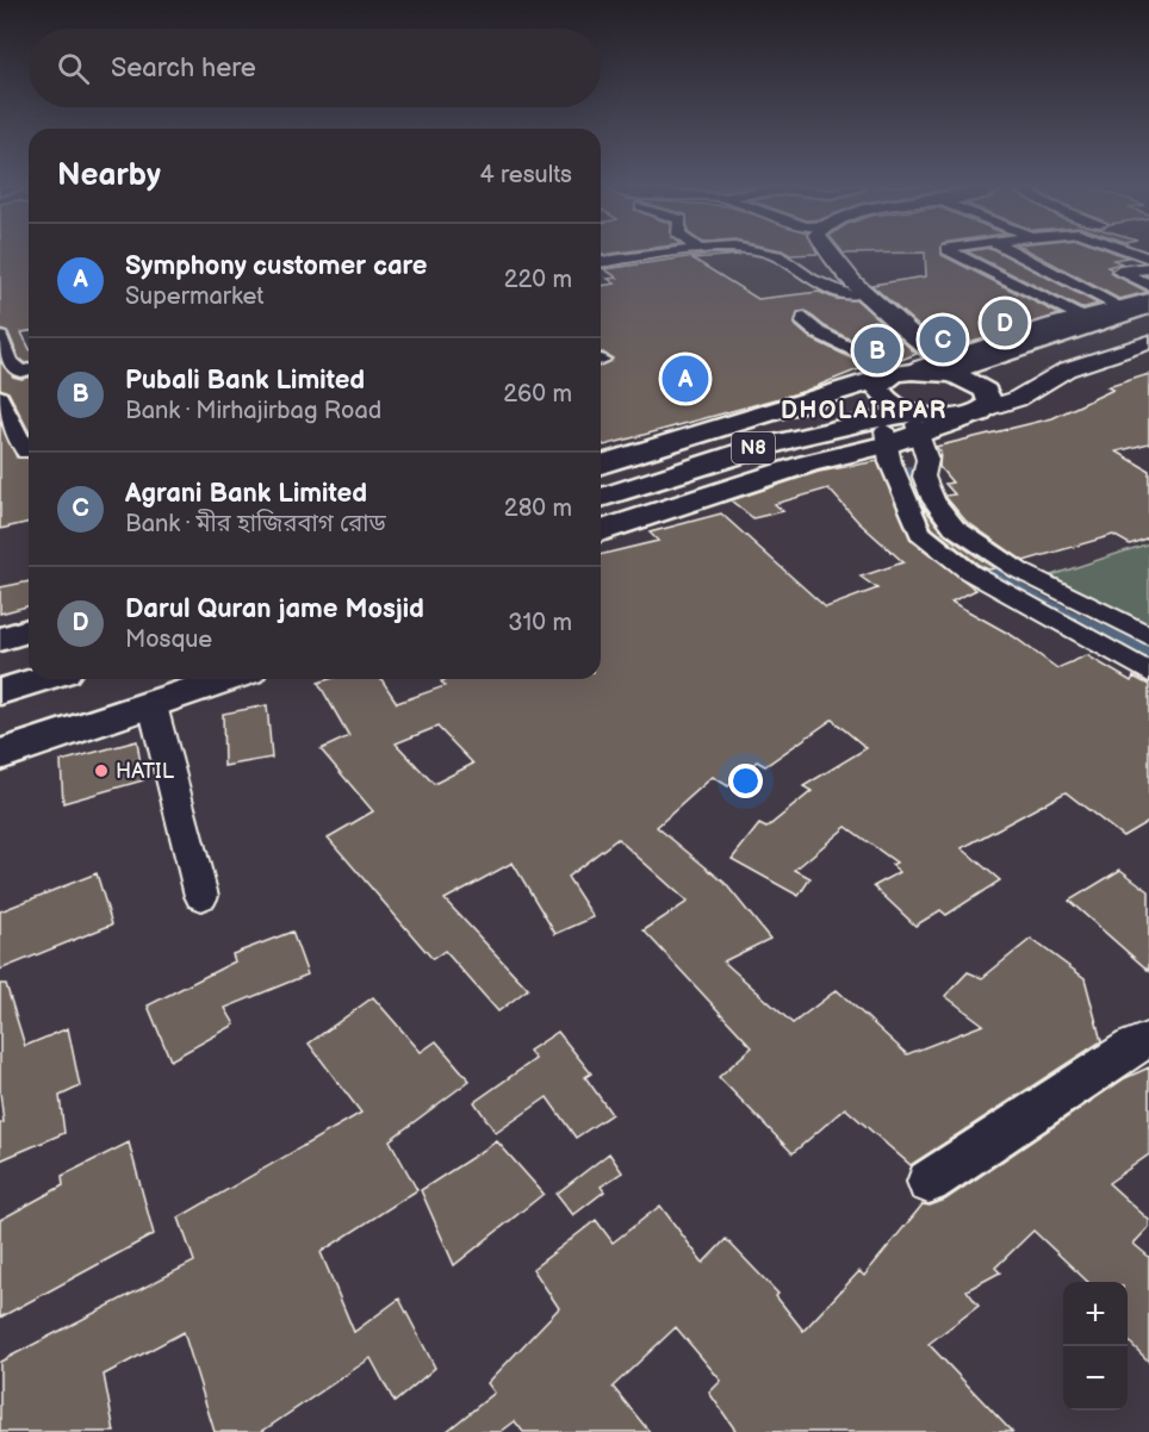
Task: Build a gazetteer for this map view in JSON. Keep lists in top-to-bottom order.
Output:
{
  "streets": {
    "highway": ["N8"]
  },
  "districts": ["DHOLAIRPAR"],
  "places": ["HATIL"],
  "page": {
    "search": "Search here",
    "heading": ["Nearby", "4 results"],
    "list": [
      {
        "mark": "A",
        "name": "Symphony customer care",
        "note": "Supermarket",
        "value": "220 m"
      },
      {
        "mark": "B",
        "name": "Pubali Bank Limited",
        "note": "Bank · Mirhajirbag Road",
        "value": "260 m"
      },
      {
        "mark": "C",
        "name": "Agrani Bank Limited",
        "note": "Bank · মীর হাজিরবাগ রোড",
        "value": "280 m"
      },
      {
        "mark": "D",
        "name": "Darul Quran jame Mosjid",
        "note": "Mosque",
        "value": "310 m"
      }
    ],
    "pins": [
      "D",
      "C",
      "B",
      "A"
    ],
    "map_buttons": ["+", "−"]
  }
}
